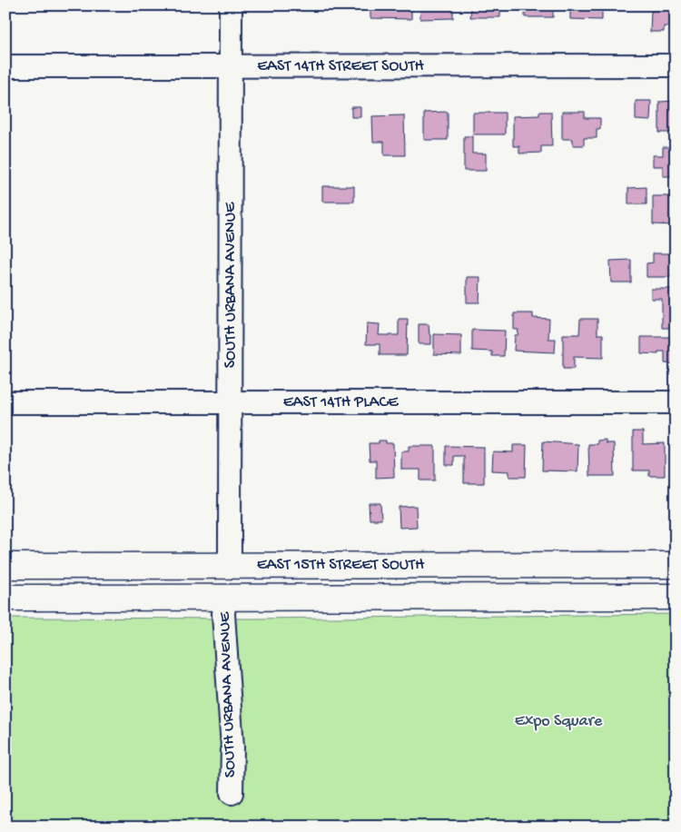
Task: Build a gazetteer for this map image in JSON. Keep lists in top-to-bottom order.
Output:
{
  "streets": {
    "main road": ["EAST 15TH STREET SOUTH"],
    "street": ["EAST 14TH STREET SOUTH", "SOUTH URBANA AVENUE", "EAST 14TH PLACE"]
  },
  "crossings": [
    ["EAST 14TH STREET SOUTH", "SOUTH URBANA AVENUE"],
    ["SOUTH URBANA AVENUE", "EAST 14TH PLACE"],
    ["SOUTH URBANA AVENUE", "EAST 15TH STREET SOUTH"]
  ],
  "parks": ["Expo Square"]
}
